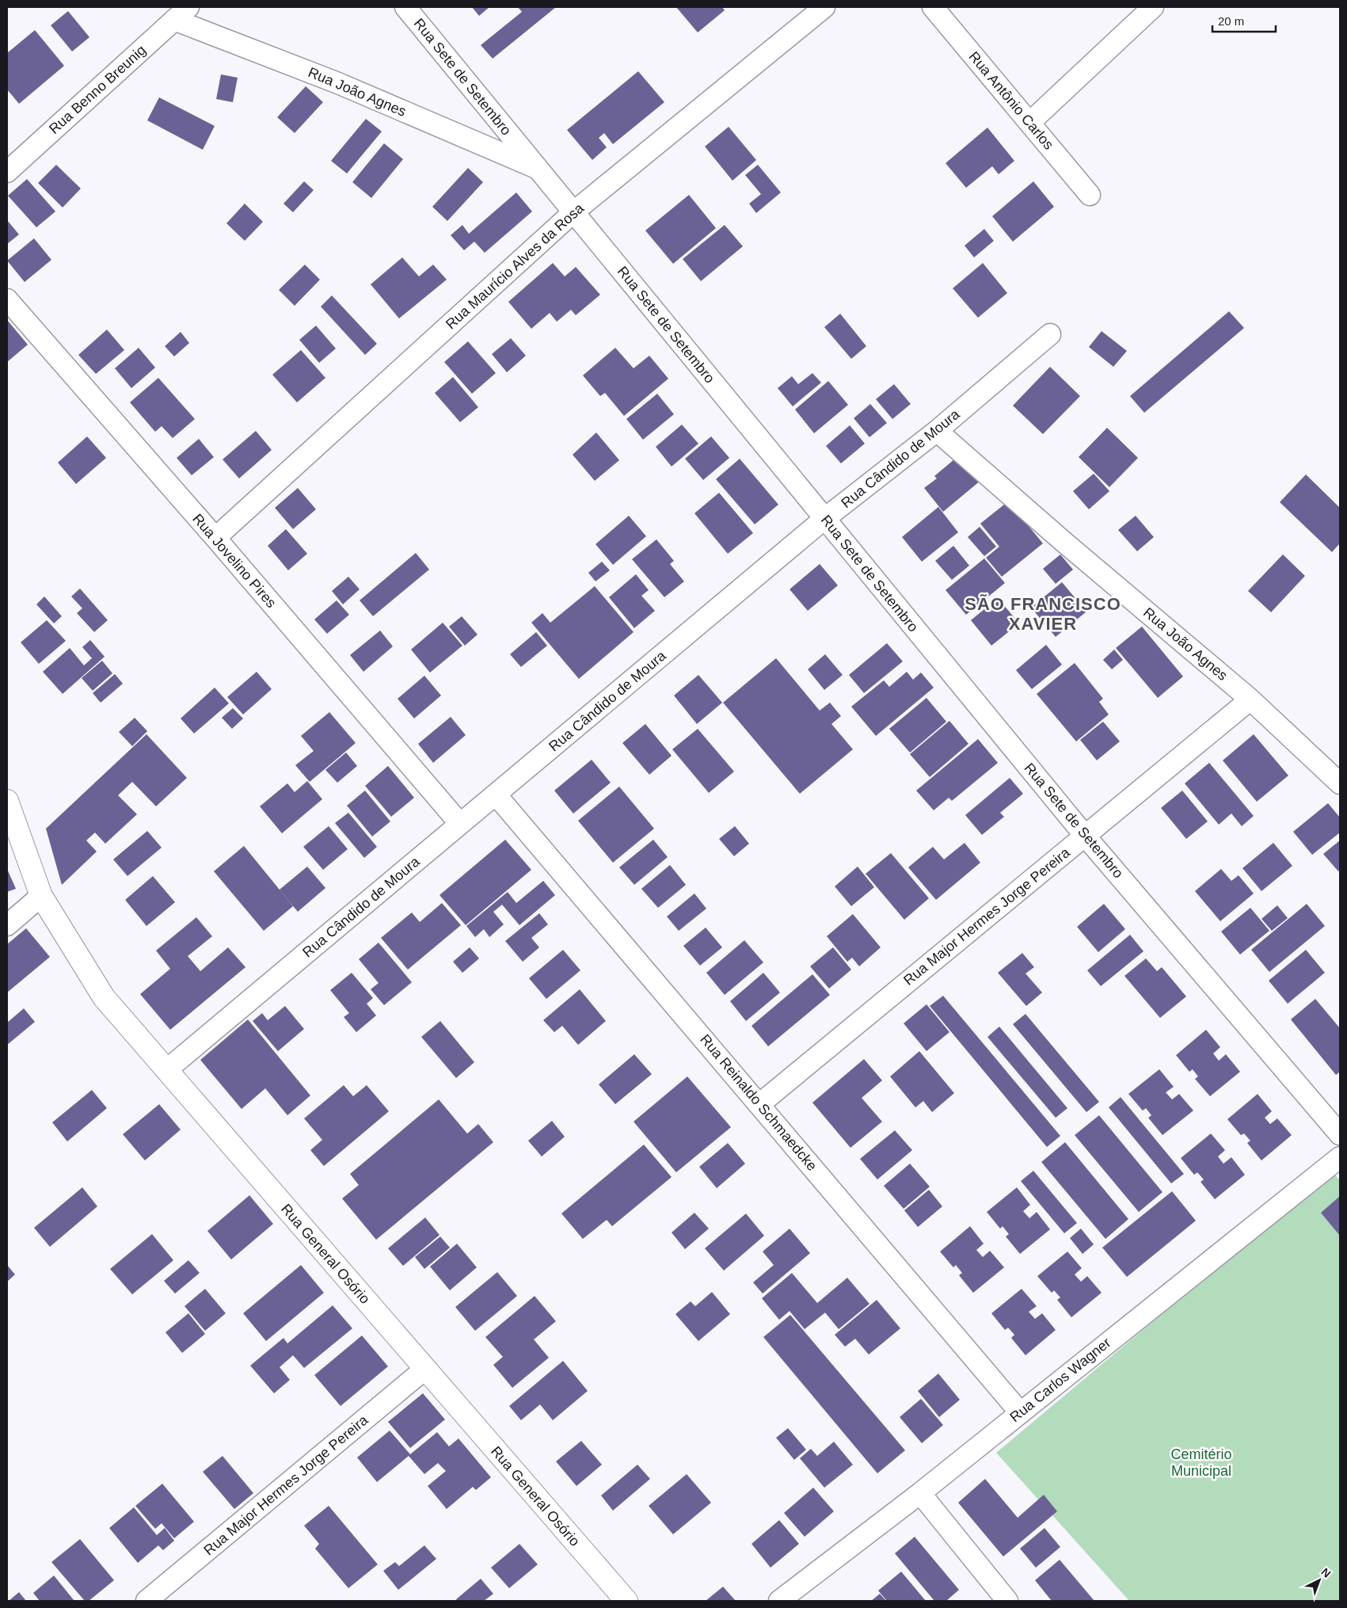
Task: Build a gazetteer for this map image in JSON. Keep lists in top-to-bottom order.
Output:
{
  "streets": {
    "main road": ["Rua General Osório"],
    "street": [
      "Rua Sete de Setembro",
      "Rua Benno Breunig",
      "Rua João Agnes",
      "Rua Antônio Carlos",
      "Rua Maurício Alves da Rosa",
      "Rua Cândido de Moura",
      "Rua Jovelino Pires",
      "Rua Major Hermes Jorge Pereira",
      "Rua Reinaldo Schmaedcke",
      "Rua Carlos Wagner"
    ]
  },
  "crossings": [
    ["Rua Sete de Setembro", "Rua João Agnes"],
    ["Rua Sete de Setembro", "Rua Maurício Alves da Rosa"],
    ["Rua Sete de Setembro", "Rua Cândido de Moura"],
    ["Rua Sete de Setembro", "Rua Major Hermes Jorge Pereira"],
    ["Rua Benno Breunig", "Rua João Agnes"],
    ["Rua João Agnes", "Rua Cândido de Moura"],
    ["Rua João Agnes", "Rua Major Hermes Jorge Pereira"],
    ["Rua Maurício Alves da Rosa", "Rua Jovelino Pires"],
    ["Rua Cândido de Moura", "Rua Jovelino Pires"],
    ["Rua Cândido de Moura", "Rua Reinaldo Schmaedcke"],
    ["Rua Cândido de Moura", "Rua General Osório"],
    ["Rua Major Hermes Jorge Pereira", "Rua Reinaldo Schmaedcke"],
    ["Rua Major Hermes Jorge Pereira", "Rua General Osório"],
    ["Rua Reinaldo Schmaedcke", "Rua Carlos Wagner"]
  ],
  "districts": ["SÃO FRANCISCO XAVIER"],
  "parks": ["Cemitério Municipal"],
  "scale_bar": "20 m",
  "north": "top right"
}
